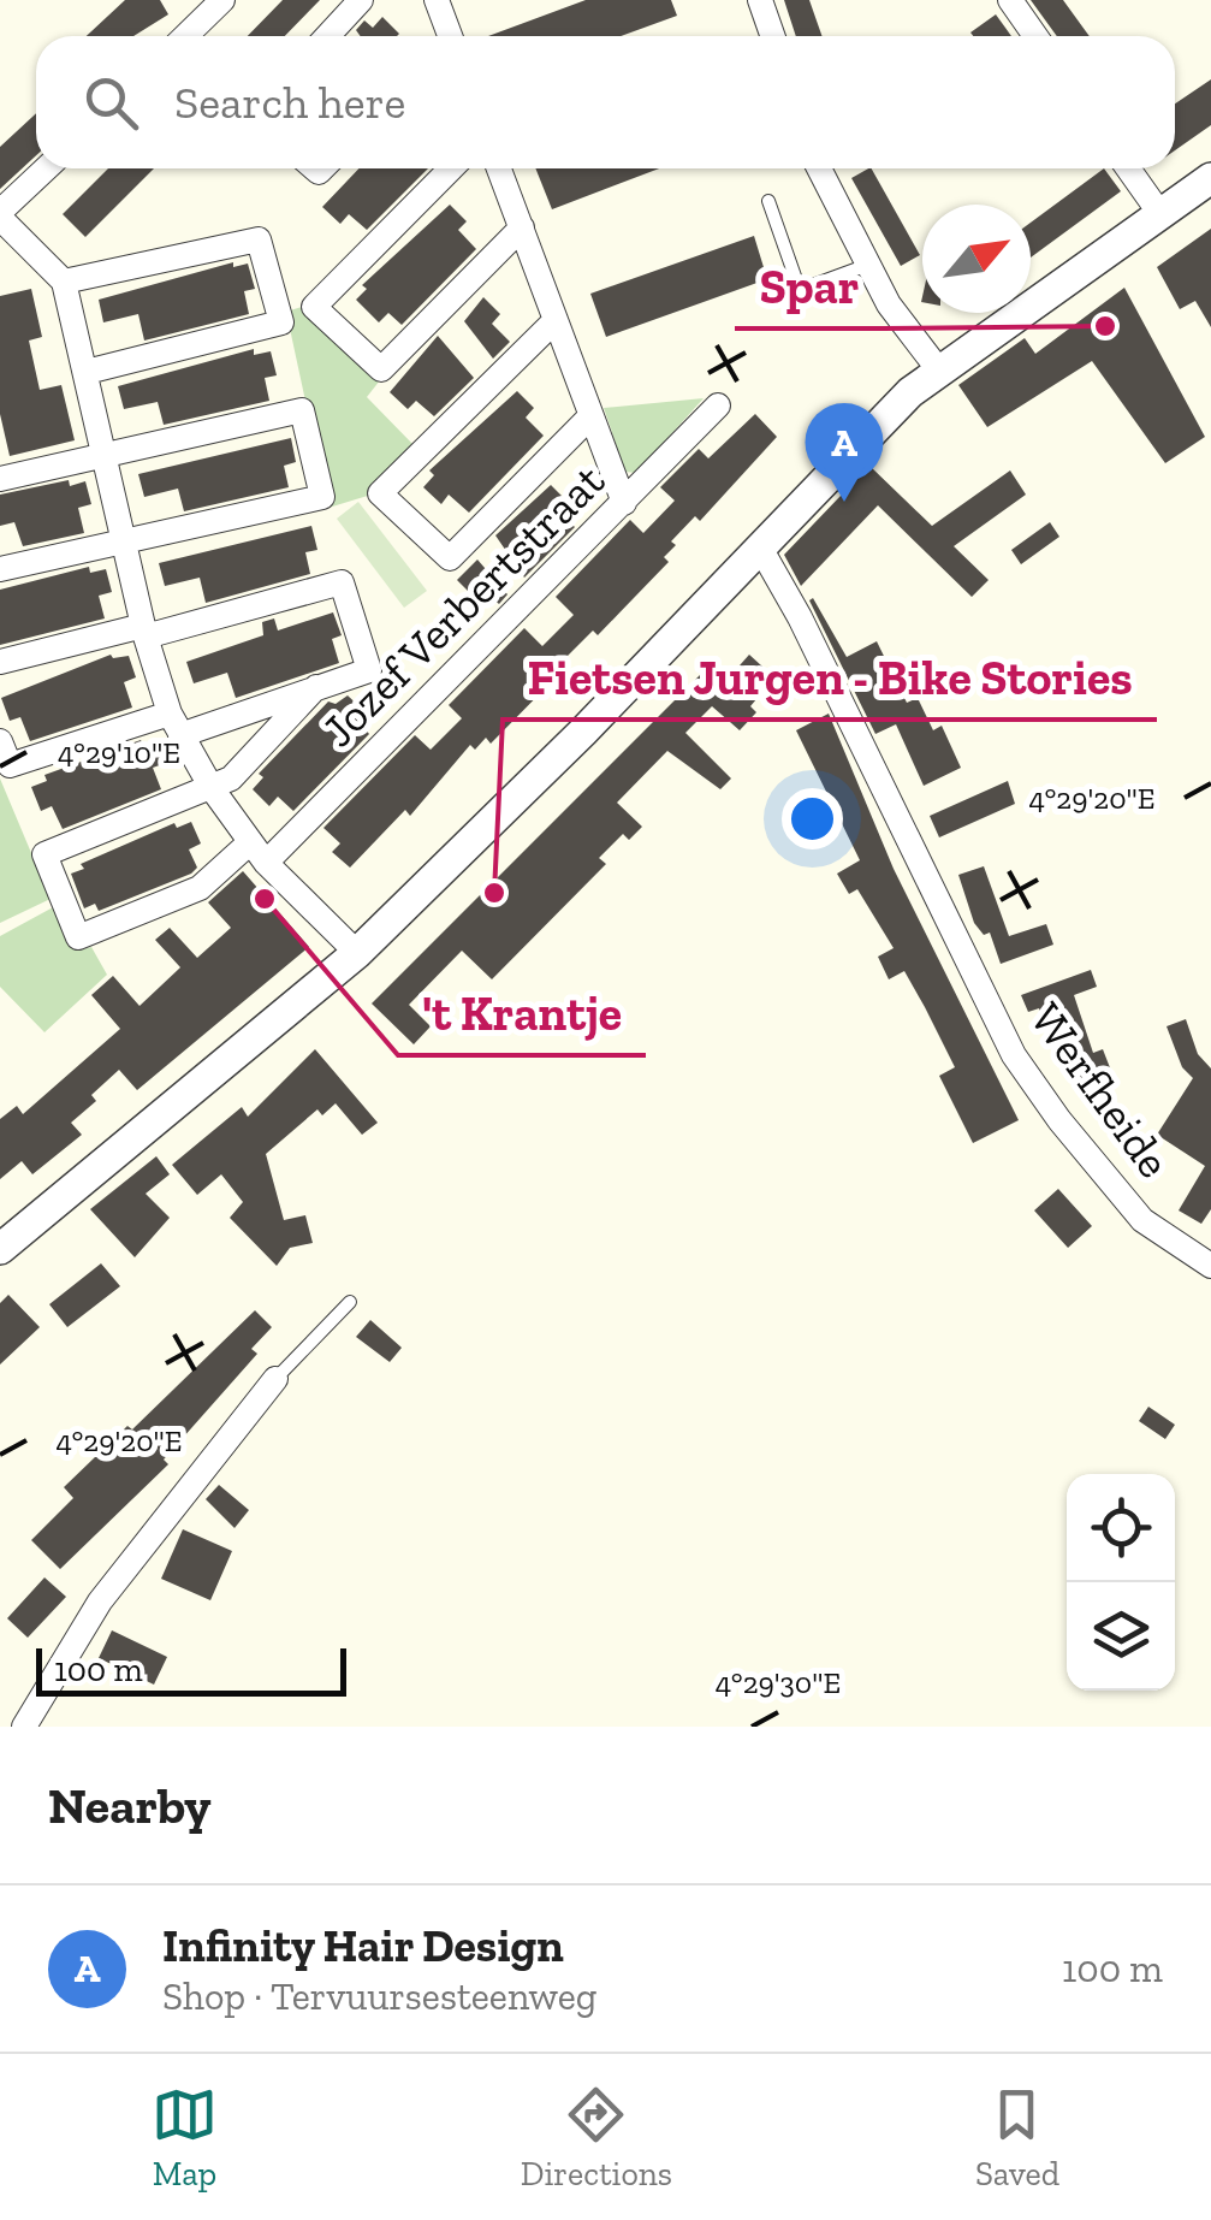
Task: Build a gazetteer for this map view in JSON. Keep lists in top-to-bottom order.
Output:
{
  "streets": {
    "street": ["Jozef Verbertstraat", "Werfheide"]
  },
  "places": ["Spar", "Fietsen Jurgen - Bike Stories", "'t Krantje"],
  "scale_bar": "100 m",
  "north": "top right",
  "page": {
    "search": "Search here",
    "pins": "A",
    "scale": "100 m",
    "heading": "Nearby",
    "list": [
      {
        "mark": "A",
        "name": "Infinity Hair Design",
        "note": "Shop · Tervuursesteenweg",
        "value": "100 m"
      }
    ],
    "nav": ["Map", "Directions", "Saved"]
  },
  "coordinates": ["4°29'10\"E", "4°29'20\"E", "4°29'30\"E"]
}
